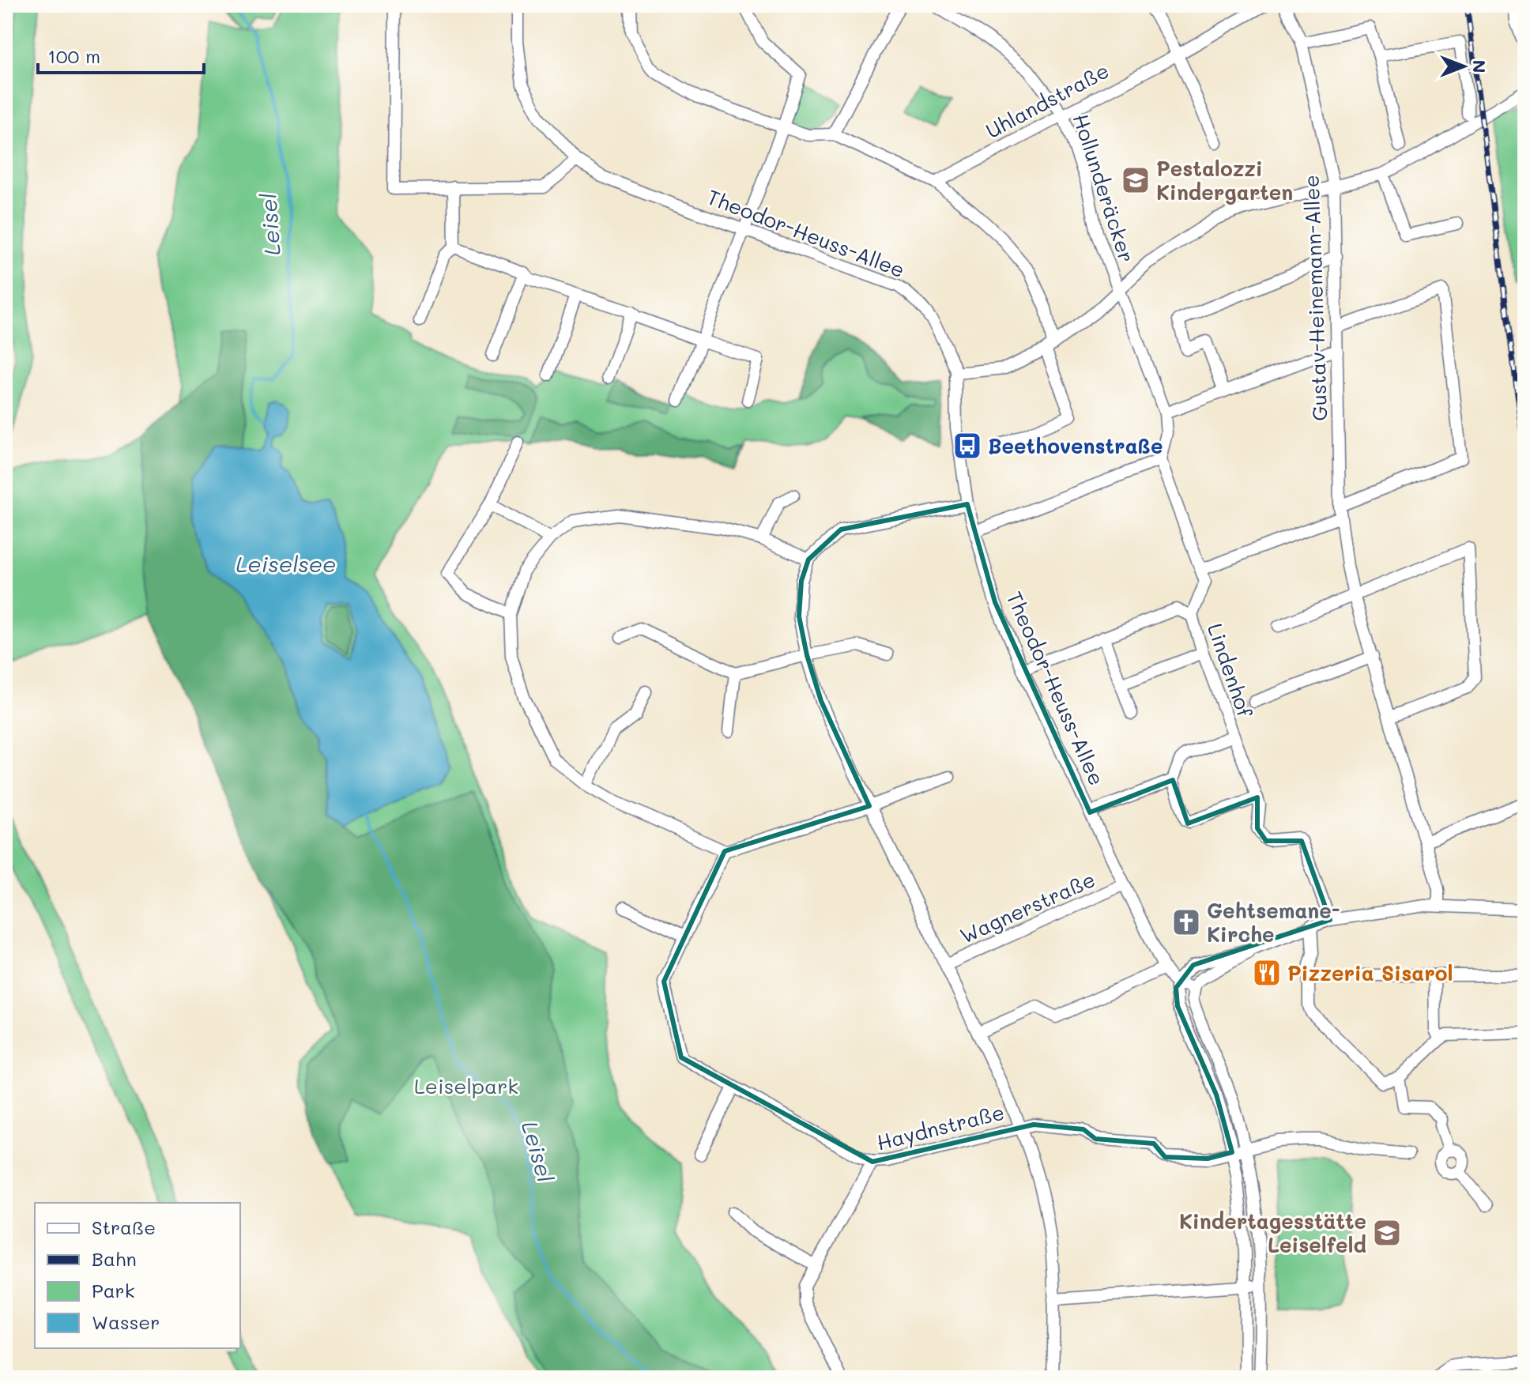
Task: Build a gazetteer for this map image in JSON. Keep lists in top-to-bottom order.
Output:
{
  "streets": {
    "street": [
      "Uhlandstraße",
      "Hollunderäcker",
      "Theodor-Heuss-Allee",
      "Gustav-Heinemann-Allee",
      "Lindenhof",
      "Wagnerstraße",
      "Haydnstraße"
    ]
  },
  "crossings": [
    ["Uhlandstraße", "Hollunderäcker"],
    ["Theodor-Heuss-Allee", "Wagnerstraße"]
  ],
  "water": ["Leisel", "Leiselsee"],
  "parks": ["Leiselpark"],
  "places": {
    "school or university": ["Pestalozzi Kindergarten", "Kindertagesstätte Leiselfeld"],
    "bus stop": ["Beethovenstraße"],
    "church": ["Gehtsemane- Kirche"],
    "restaurant": ["Pizzeria Sisarol"]
  },
  "legend": [
    "Straße",
    "Bahn",
    "Park",
    "Wasser"
  ],
  "scale_bar": "100 m",
  "north": "right"
}
